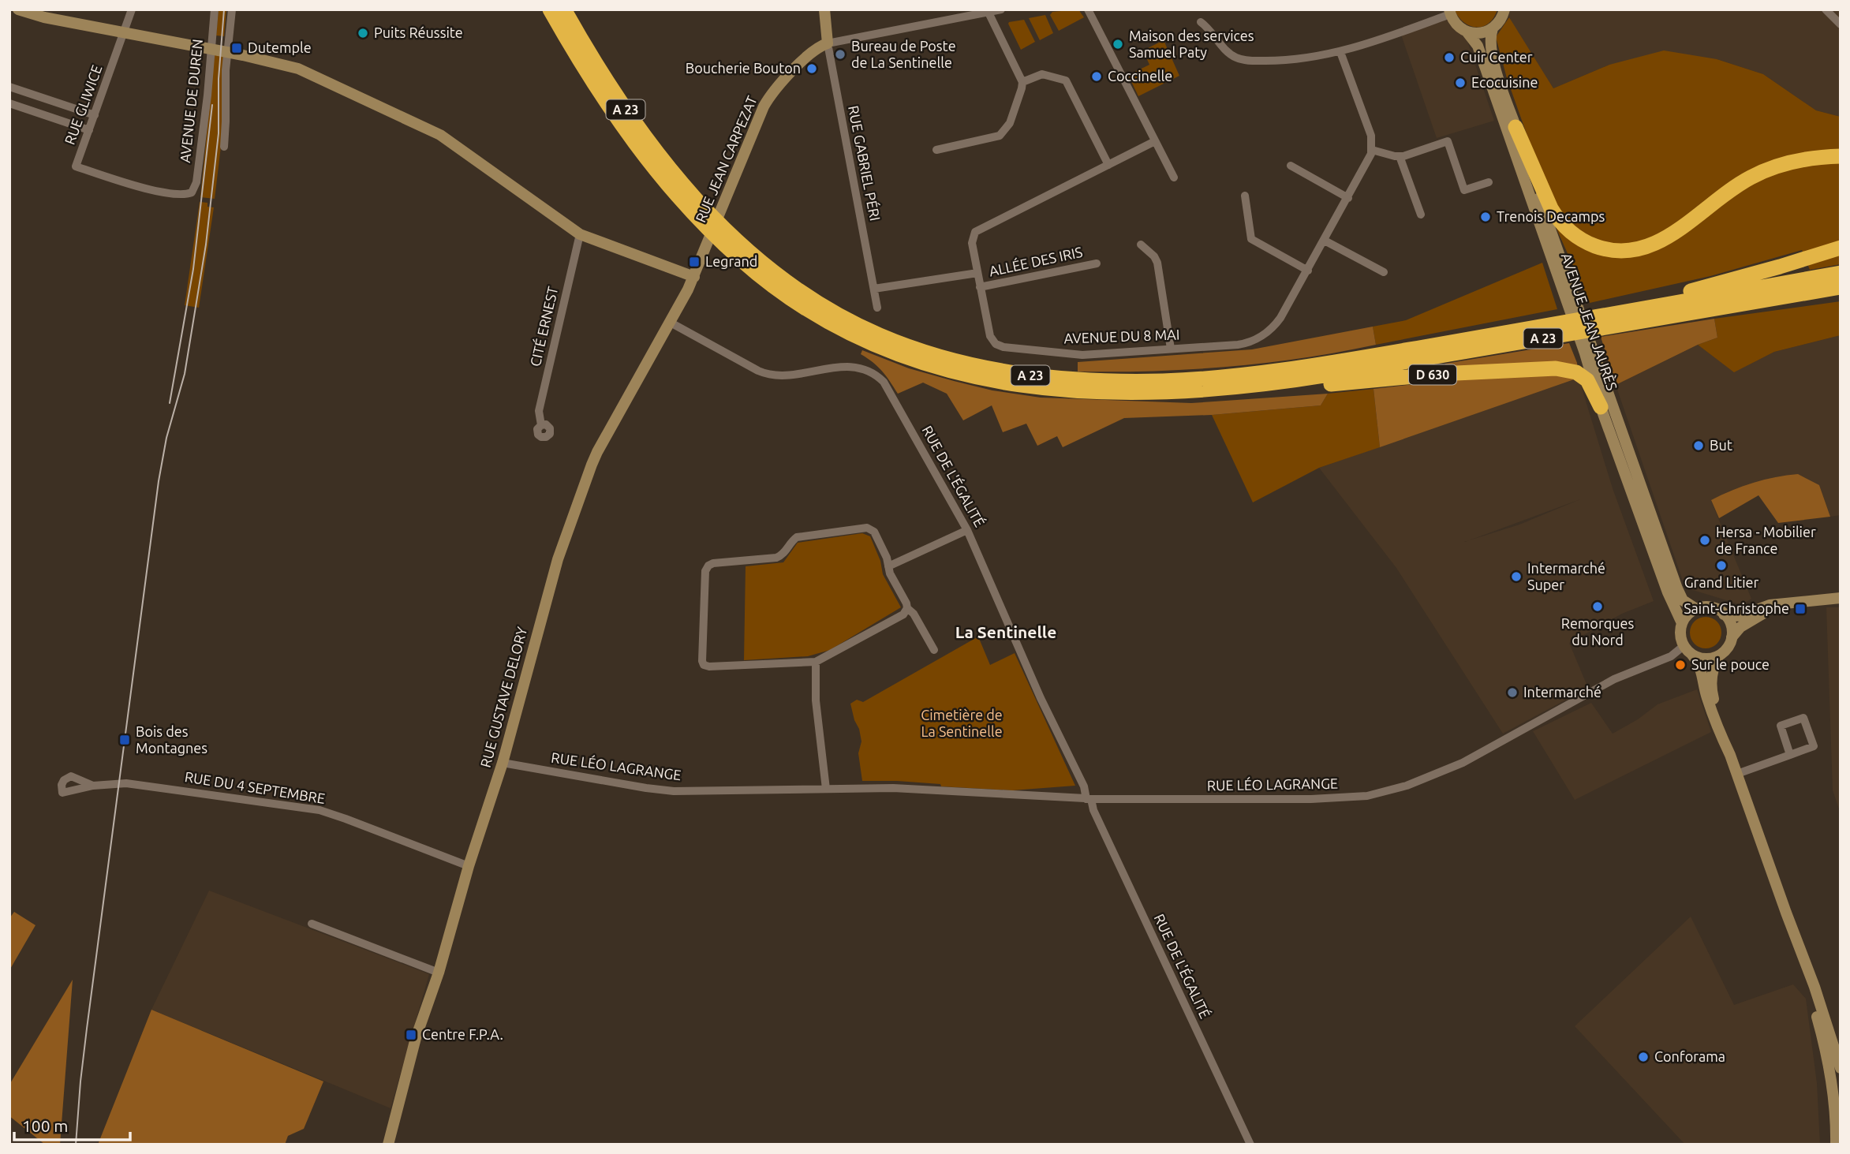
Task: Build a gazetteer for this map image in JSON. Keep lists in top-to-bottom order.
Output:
{
  "streets": {
    "highway": ["A 23", "D 630"],
    "main road": ["RUE JEAN CARPEZAT", "AVENUE JEAN JAURÈS", "RUE GUSTAVE DELORY"],
    "street": [
      "AVENUE DE DUREN",
      "RUE GLIWICE",
      "RUE GABRIEL PÉRI",
      "ALLÉE DES IRIS",
      "CITÉ ERNEST",
      "AVENUE DU 8 MAI",
      "RUE DE L'ÉGALITÉ",
      "RUE LÉO LAGRANGE",
      "RUE DU 4 SEPTEMBRE"
    ]
  },
  "crossings": [
    ["AVENUE DE DUREN", "RUE GLIWICE"],
    ["A 23", "D 630"],
    ["RUE JEAN CARPEZAT", "RUE GABRIEL PÉRI"],
    ["RUE JEAN CARPEZAT", "RUE GUSTAVE DELORY"],
    ["ALLÉE DES IRIS", "AVENUE DU 8 MAI"],
    ["AVENUE JEAN JAURÈS", "D 630"],
    ["AVENUE JEAN JAURÈS", "RUE LÉO LAGRANGE"],
    ["RUE DE L'ÉGALITÉ", "RUE GUSTAVE DELORY"],
    ["RUE DE L'ÉGALITÉ", "RUE LÉO LAGRANGE"],
    ["RUE GUSTAVE DELORY", "RUE LÉO LAGRANGE"],
    ["RUE GUSTAVE DELORY", "RUE DU 4 SEPTEMBRE"]
  ],
  "districts": ["La Sentinelle"],
  "parks": ["Cimetière de La Sentinelle"],
  "places": {
    "other": [
      "Puits Réussite",
      "Maison des services Samuel Paty",
      "Bureau de Poste de La Sentinelle",
      "Cuir Center",
      "Boucherie Bouton",
      "Coccinelle",
      "Ecocuisine",
      "Trenois Decamps",
      "But",
      "Hersa - Mobilier de France",
      "Grand Litier",
      "Intermarché Super",
      "Remorques du Nord",
      "Sur le pouce",
      "Intermarché",
      "Conforama"
    ],
    "transit": [
      "Dutemple",
      "Legrand",
      "Saint-Christophe",
      "Bois des Montagnes",
      "Centre F.P.A."
    ]
  },
  "scale_bar": "100 m"
}
